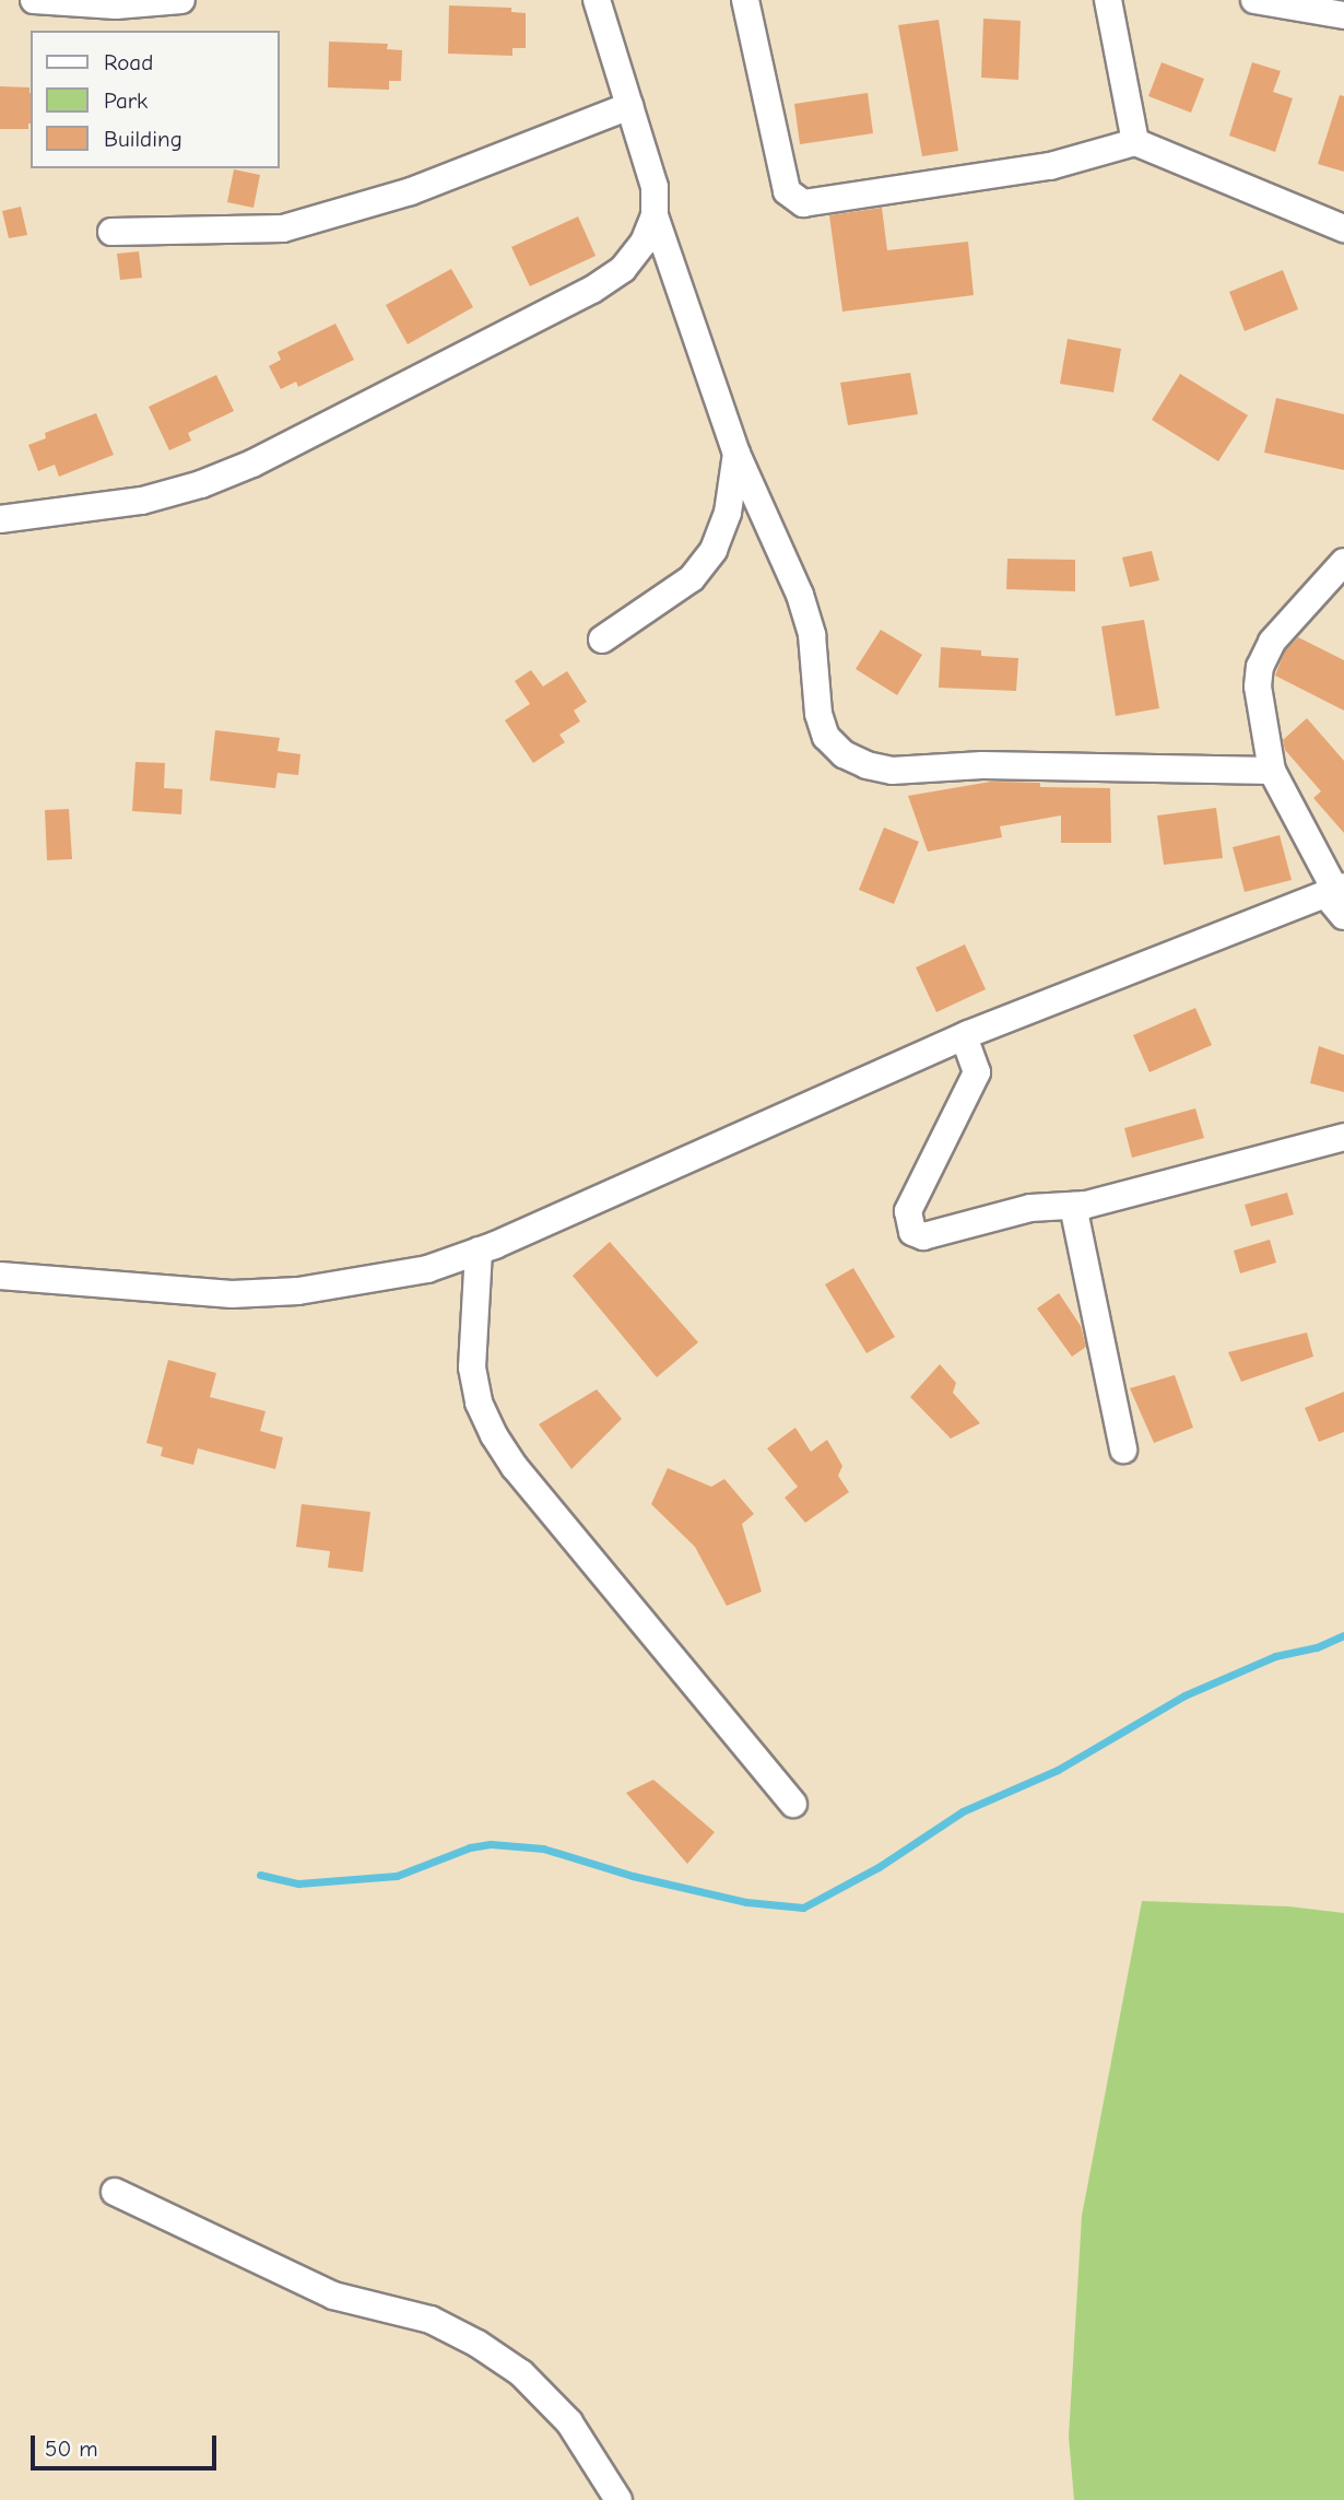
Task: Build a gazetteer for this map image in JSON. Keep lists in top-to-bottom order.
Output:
{
  "legend": ["Road", "Park", "Building"],
  "scale_bar": "50 m"
}
